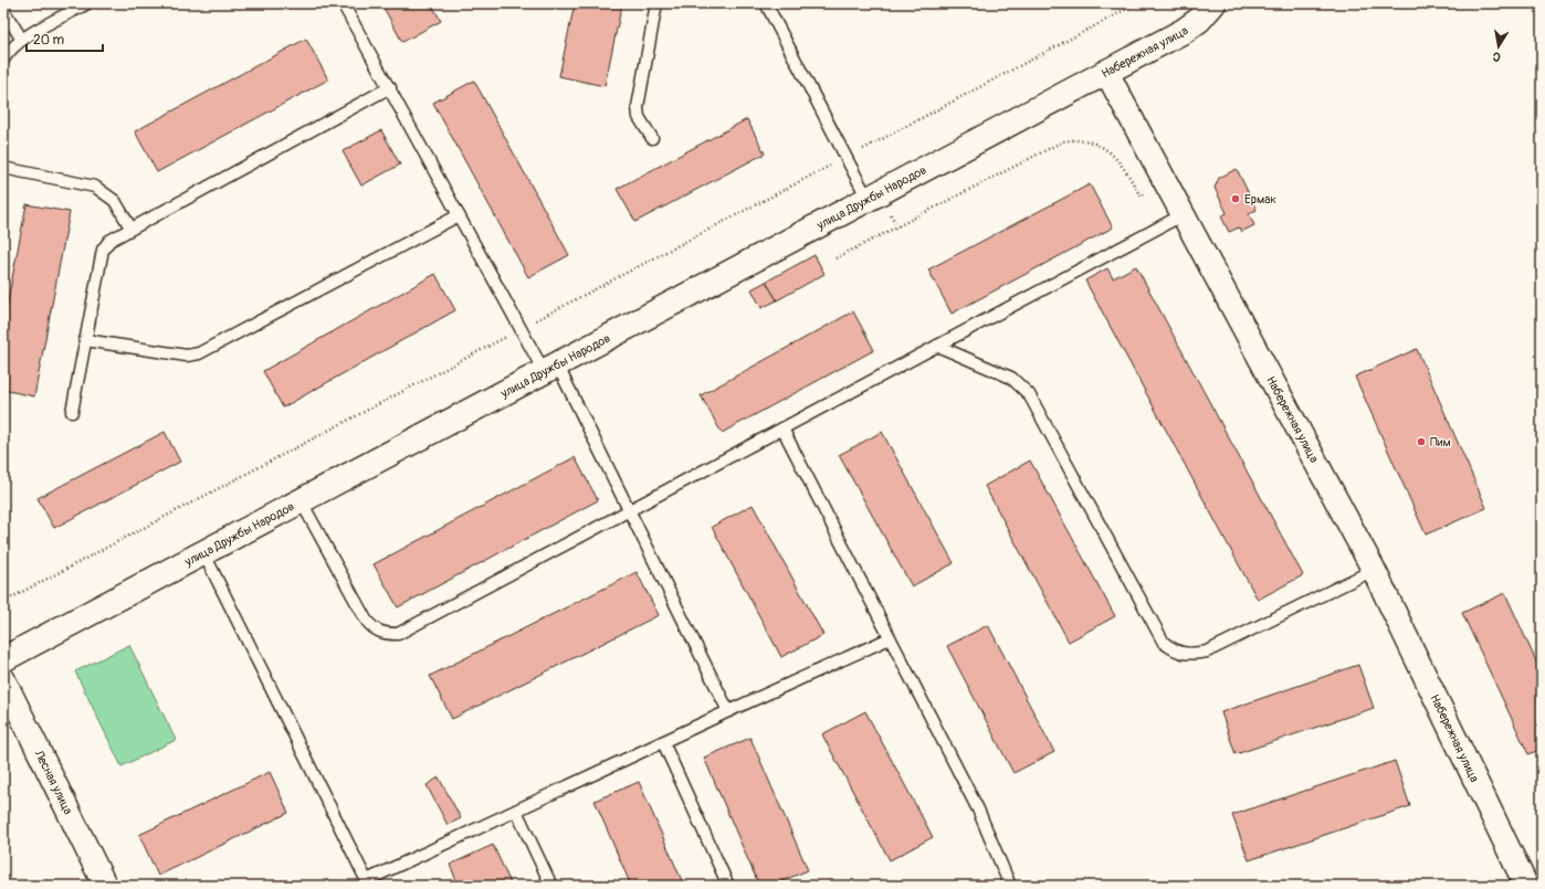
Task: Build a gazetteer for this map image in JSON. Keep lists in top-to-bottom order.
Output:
{
  "streets": {
    "main road": ["Набережная улица", "улица Дружбы Народов"],
    "street": ["Лесная улица"]
  },
  "crossings": [
    ["Набережная улица", "улица Дружбы Народов"]
  ],
  "places": ["Ермак", "Пим"],
  "scale_bar": "20 m",
  "north": "bottom"
}
